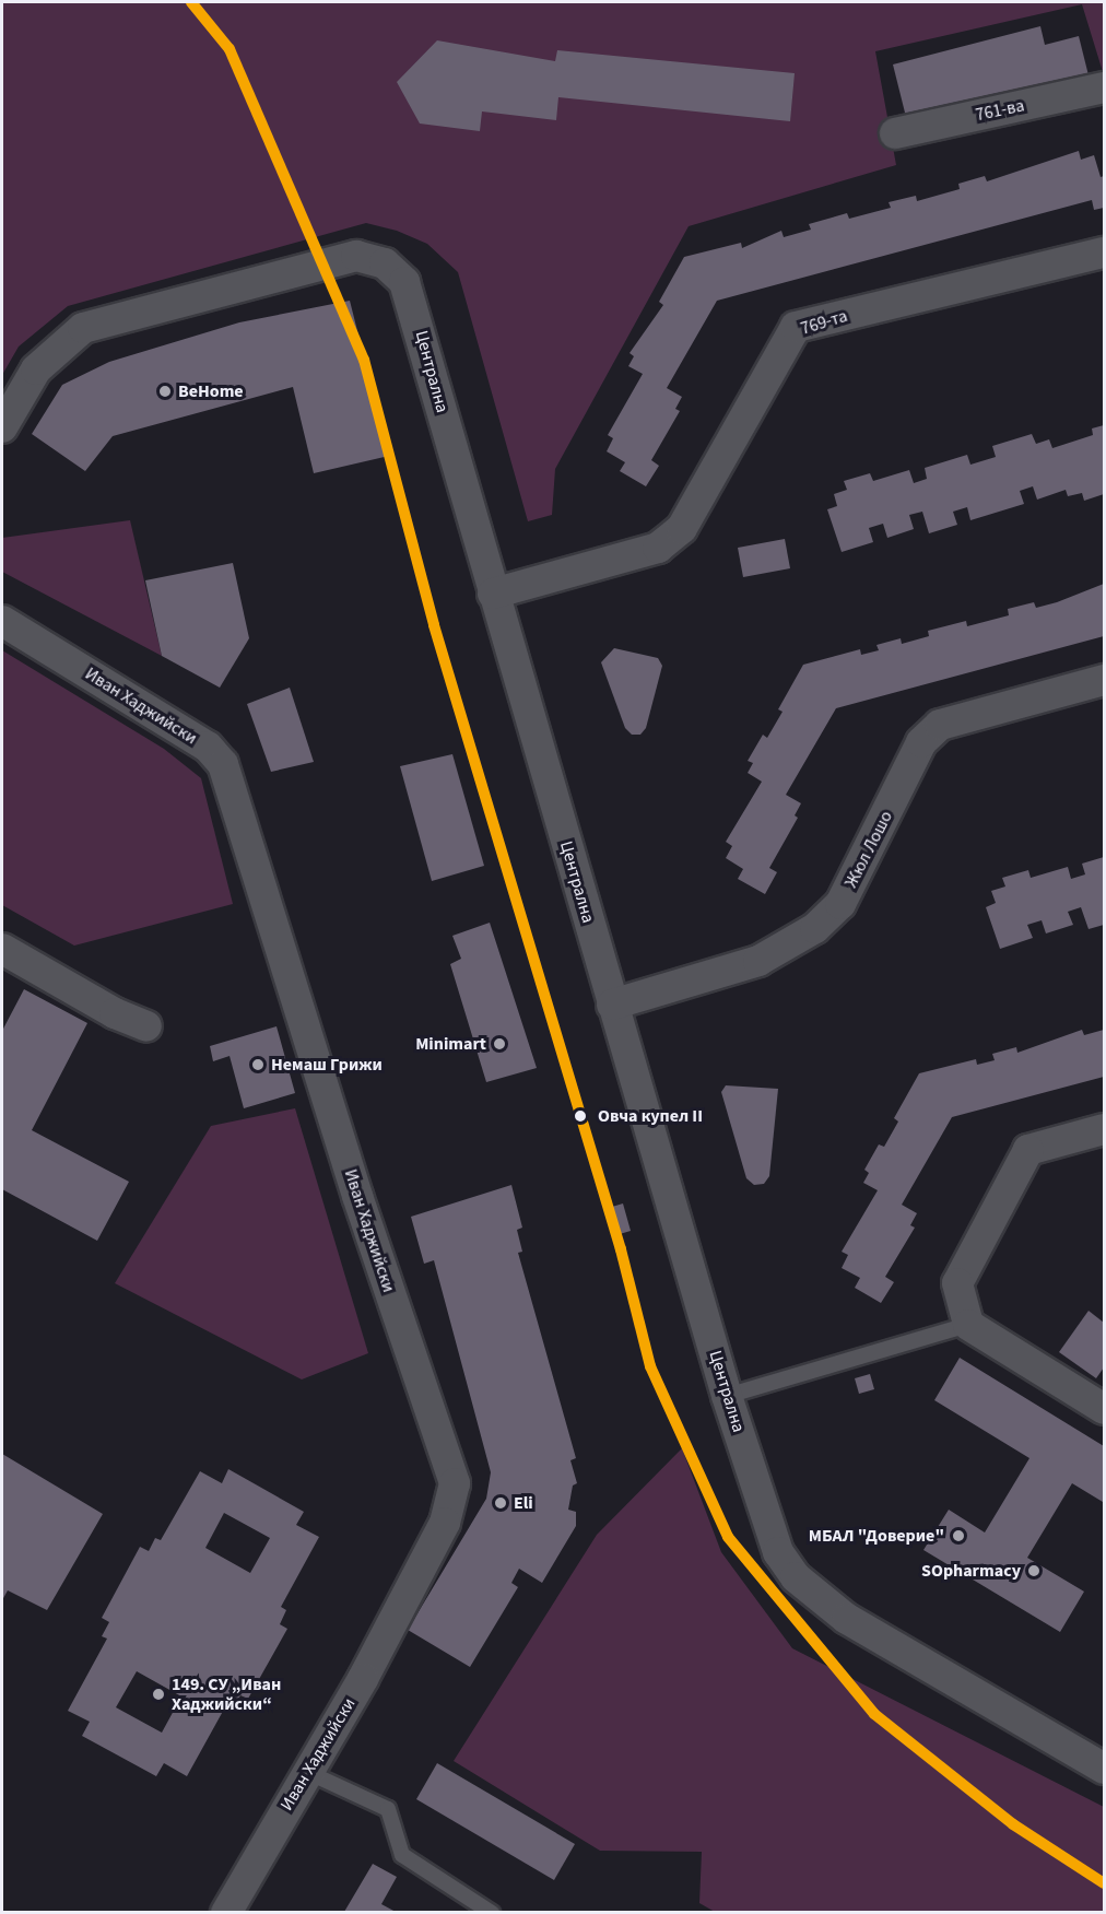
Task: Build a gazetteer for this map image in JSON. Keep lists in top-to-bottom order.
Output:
{
  "streets": {
    "street": [
      "761-ва",
      "769-та",
      "Централна",
      "Иван Хаджийски",
      "Жюл Лошо"
    ]
  },
  "crossings": [
    ["769-та", "Централна"],
    ["Централна", "Жюл Лошо"]
  ],
  "places": [
    "BeHome",
    "Minimart",
    "Немаш Грижи",
    "Овча купел II",
    "Eli",
    "МБАЛ \"Доверие\"",
    "SOpharmacy",
    "149. СУ „Иван Хаджийски“"
  ]
}
